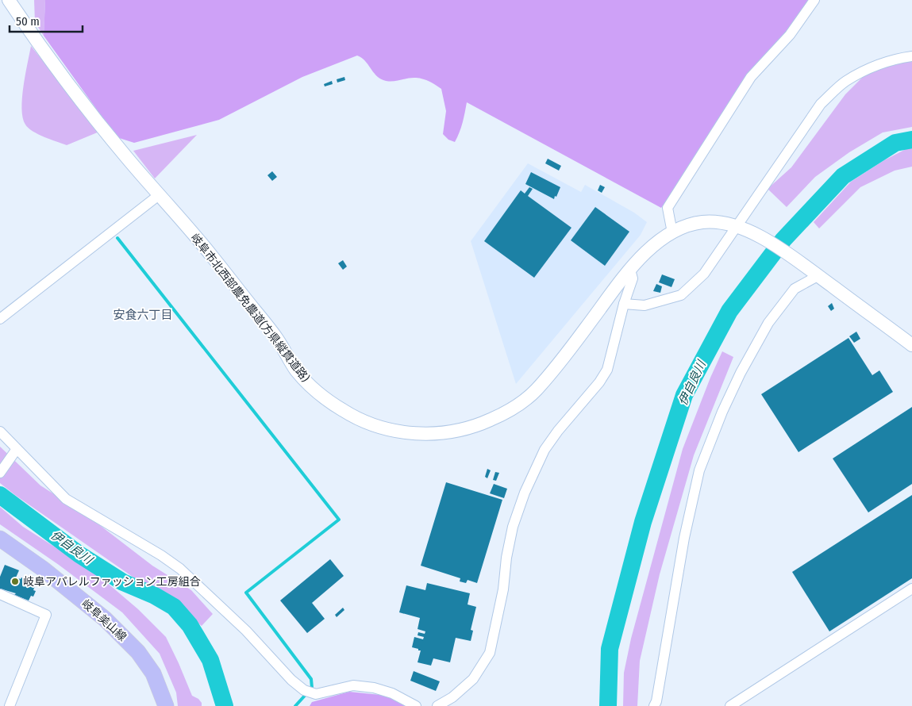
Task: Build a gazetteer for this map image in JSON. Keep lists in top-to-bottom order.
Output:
{
  "streets": {
    "main road": ["岐阜美山線"],
    "street": ["岐阜市北西部農免農道(方県縦貫道路)"]
  },
  "districts": ["安食六丁目"],
  "water": ["伊自良川"],
  "places": ["岐阜アパレルファッション工房組合"],
  "scale_bar": "50 m"
}
